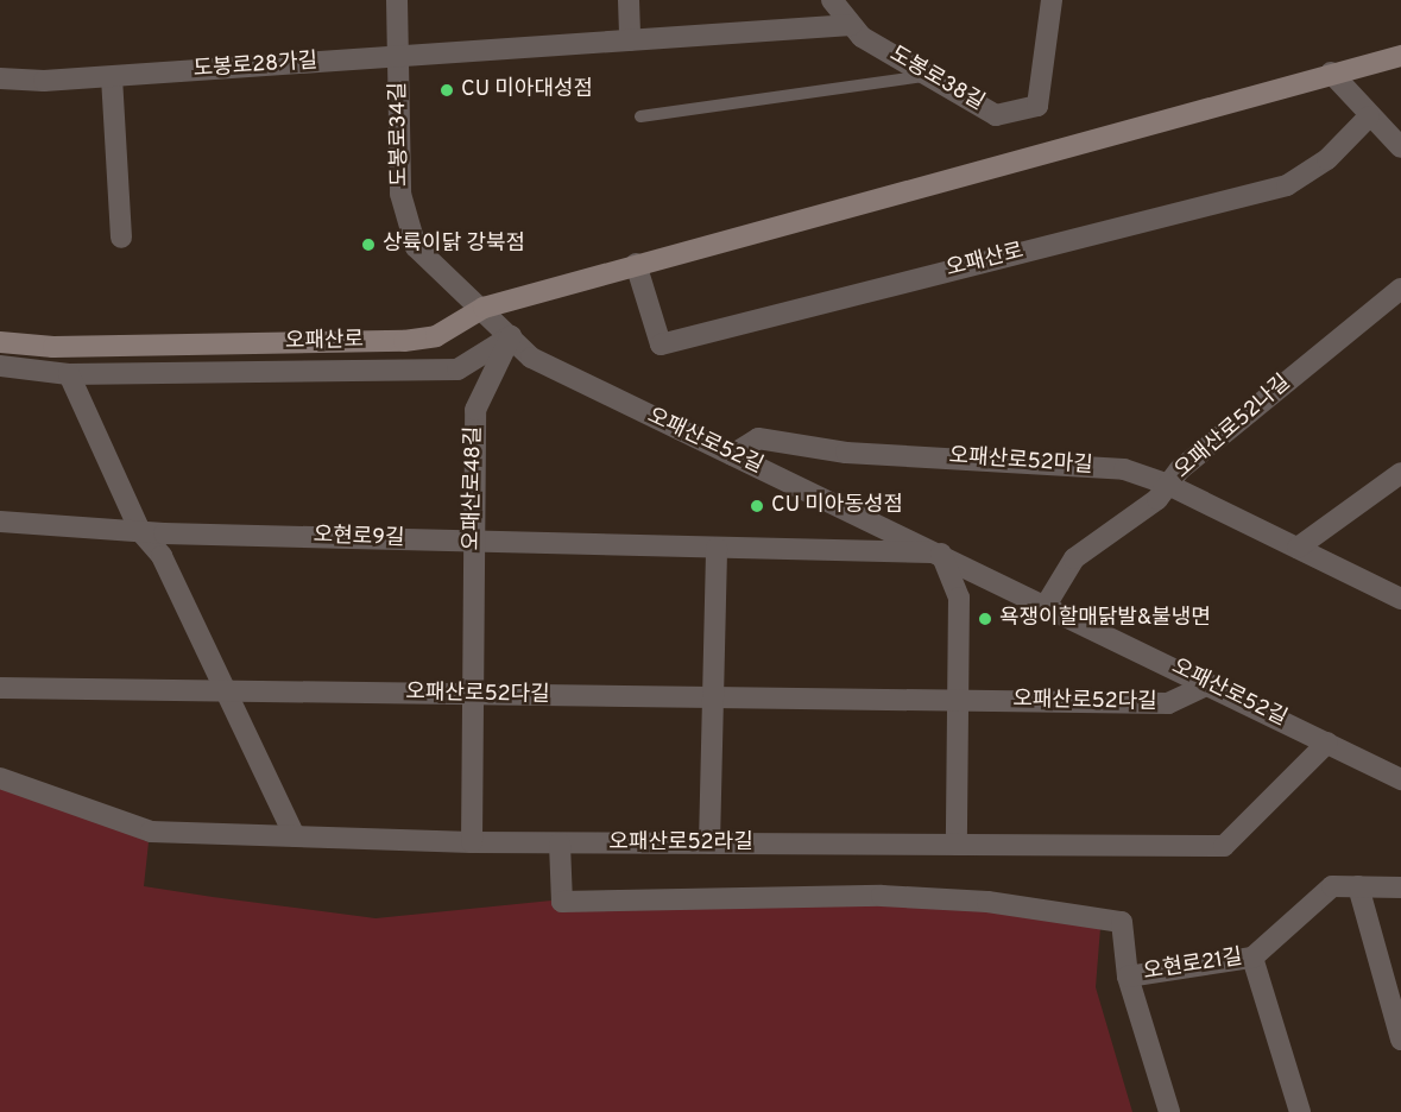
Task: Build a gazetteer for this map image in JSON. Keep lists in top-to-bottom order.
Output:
{
  "streets": {
    "street": [
      "도봉로28가길",
      "도봉로38길",
      "도봉로34길",
      "오패산로",
      "오패산로52나길",
      "오패산로52길",
      "오패산로52마길",
      "오패산로48길",
      "오현로9길",
      "오패산로52다길",
      "오패산로52라길",
      "오현로21길"
    ]
  },
  "crossings": [
    ["도봉로28가길", "도봉로34길"],
    ["도봉로38길", "도봉로34길"],
    ["도봉로34길", "오패산로"],
    ["도봉로34길", "오패산로52길"],
    ["오패산로", "오패산로52길"],
    ["오패산로52나길", "오패산로52길"],
    ["오패산로52나길", "오패산로52마길"],
    ["오패산로52길", "오패산로52마길"],
    ["오패산로52길", "오패산로48길"],
    ["오패산로52길", "오현로9길"],
    ["오패산로52길", "오패산로52다길"],
    ["오패산로52길", "오패산로52라길"],
    ["오패산로48길", "오현로9길"],
    ["오패산로48길", "오패산로52다길"],
    ["오패산로48길", "오패산로52라길"],
    ["오패산로52라길", "오현로21길"]
  ],
  "places": [
    "CU 미아대성점",
    "상륙이닭 강북점",
    "CU 미아동성점",
    "욕쟁이할매닭발&불냉면"
  ]
}
